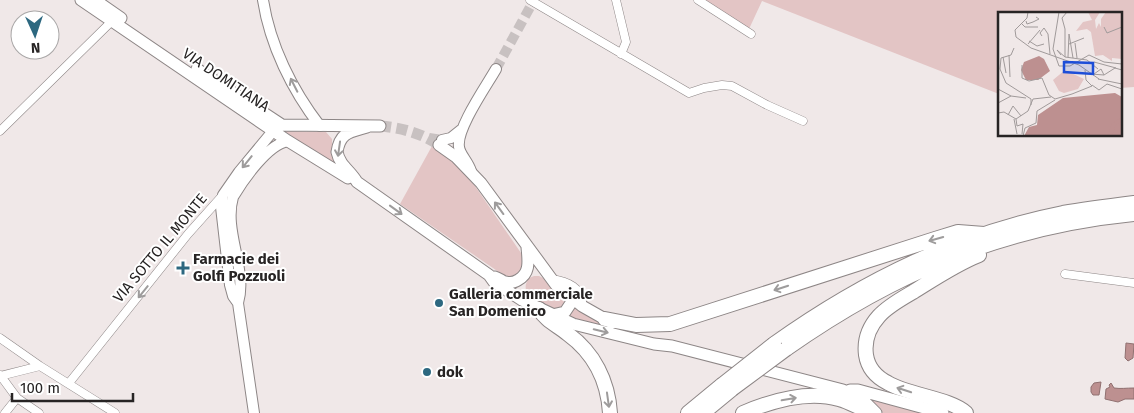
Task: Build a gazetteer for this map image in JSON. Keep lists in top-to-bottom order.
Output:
{
  "streets": {
    "main road": ["VIA DOMITIANA"],
    "street": ["VIA SOTTO IL MONTE"]
  },
  "crossings": [
    ["VIA DOMITIANA", "VIA SOTTO IL MONTE"]
  ],
  "one_way": ["VIA SOTTO IL MONTE"],
  "places": {
    "health": ["Farmacie dei Golfi Pozzuoli"],
    "other": ["Galleria commerciale San Domenico", "dok"]
  },
  "scale_bar": "100 m",
  "north": "bottom"
}
